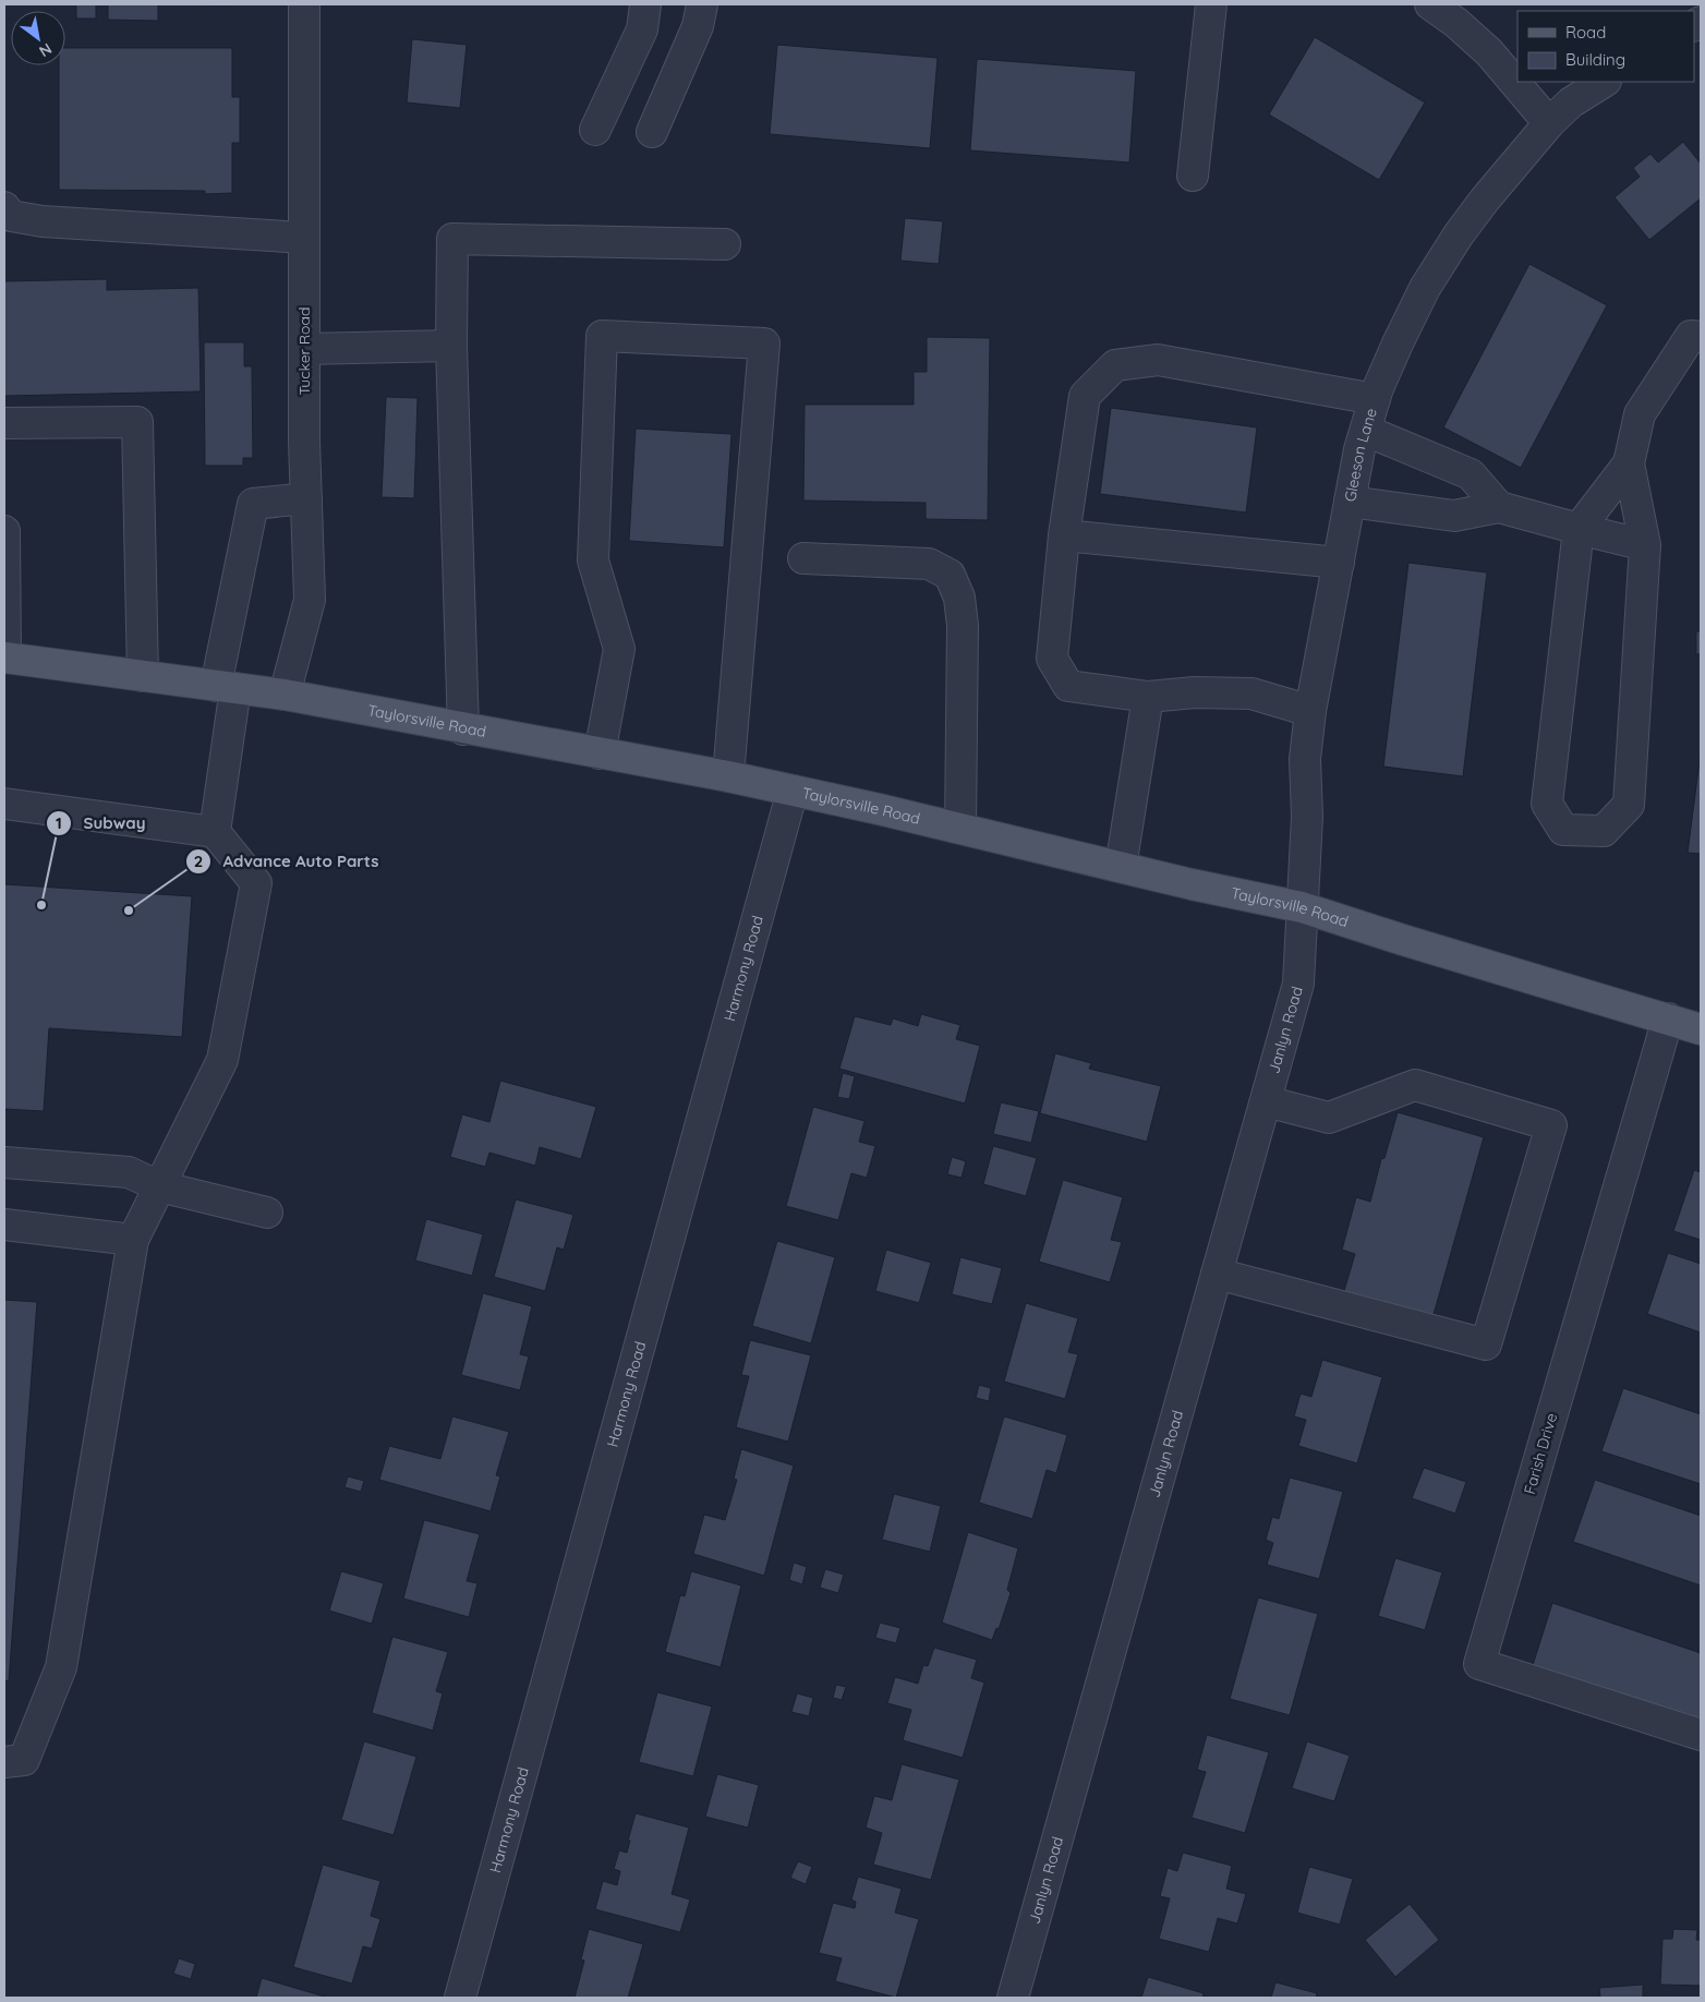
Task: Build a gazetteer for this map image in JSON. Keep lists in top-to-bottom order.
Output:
{
  "streets": {
    "main road": ["Taylorsville Road"],
    "street": [
      "Tucker Road",
      "Gleeson Lane",
      "Harmony Road",
      "Janlyn Road",
      "Farish Drive"
    ]
  },
  "crossings": [
    ["Tucker Road", "Taylorsville Road"],
    ["Gleeson Lane", "Taylorsville Road"],
    ["Gleeson Lane", "Janlyn Road"],
    ["Taylorsville Road", "Harmony Road"],
    ["Taylorsville Road", "Janlyn Road"],
    ["Taylorsville Road", "Farish Drive"]
  ],
  "places": ["Subway", "Advance Auto Parts"],
  "legend": ["Road", "Building"],
  "north": "bottom right"
}
